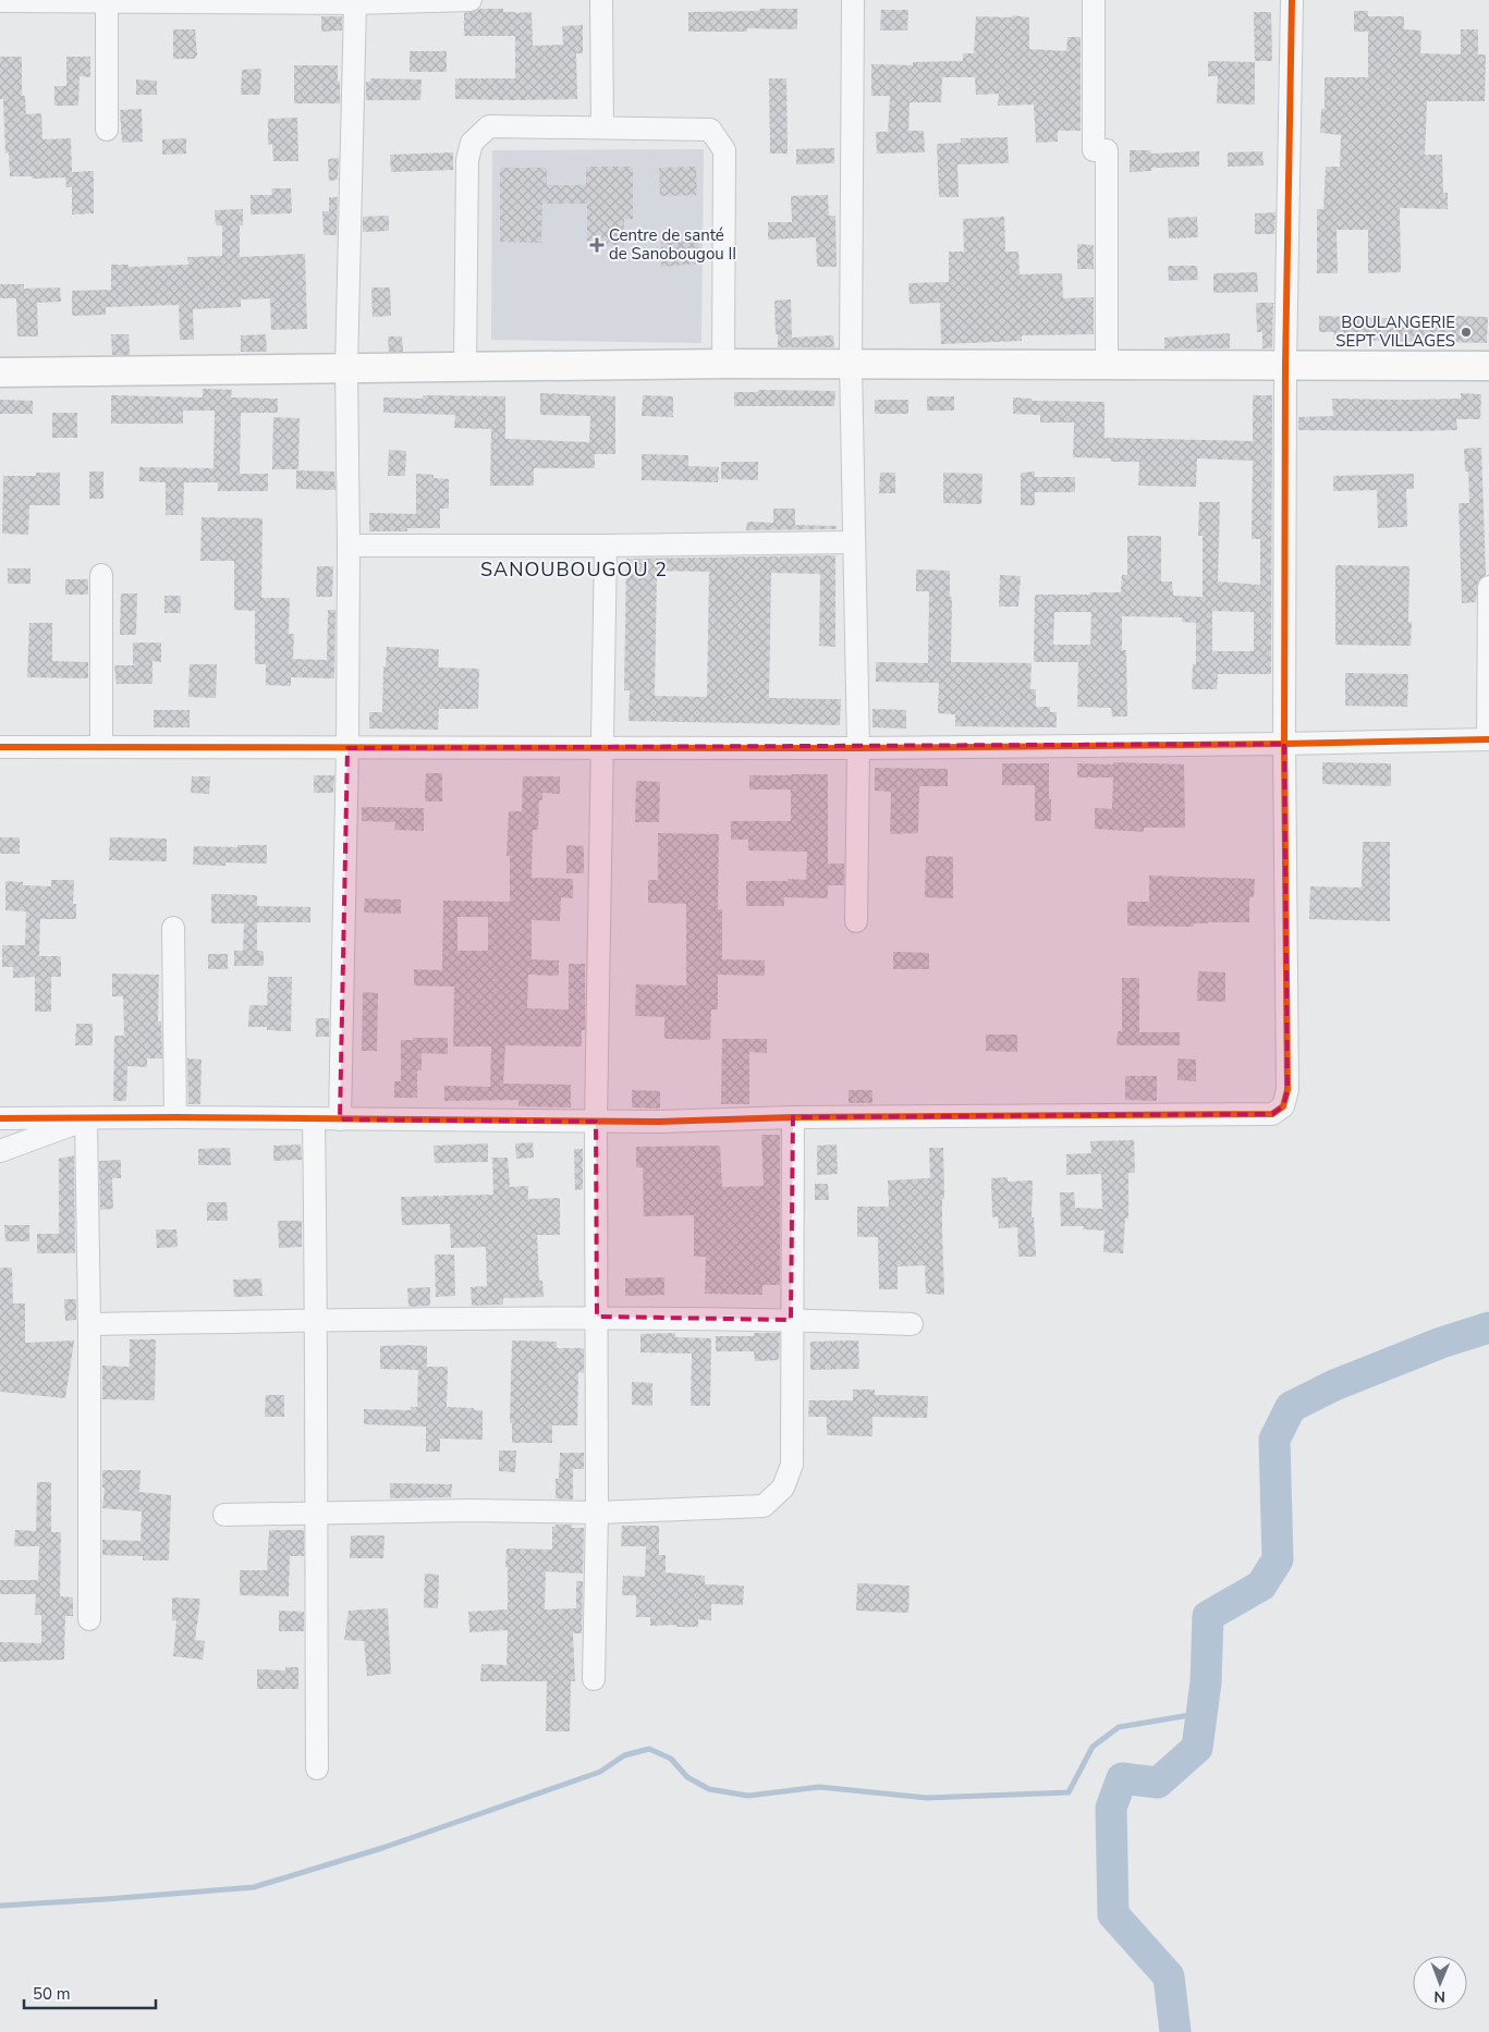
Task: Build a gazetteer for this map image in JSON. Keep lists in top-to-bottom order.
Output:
{
  "districts": ["SANOUBOUGOU 2"],
  "places": {
    "health": ["Centre de santé de Sanobougou II"],
    "other": ["BOULANGERIE SEPT VILLAGES"]
  },
  "scale_bar": "50 m",
  "north": "bottom"
}
